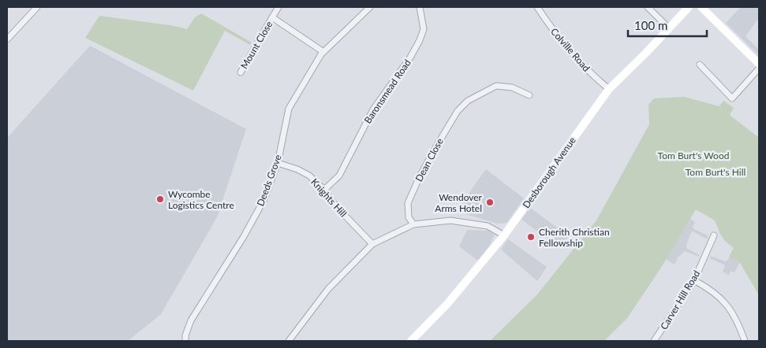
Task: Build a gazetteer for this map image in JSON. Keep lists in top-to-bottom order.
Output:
{
  "streets": {
    "street": [
      "Mount Close",
      "Colville Road",
      "Baronsmead Road",
      "Dean Close",
      "Desborough Avenue",
      "Deeds Grove",
      "Knights Hill",
      "Carver Hill Road"
    ]
  },
  "crossings": [
    ["Mount Close", "Deeds Grove"],
    ["Colville Road", "Desborough Avenue"],
    ["Baronsmead Road", "Knights Hill"],
    ["Deeds Grove", "Knights Hill"]
  ],
  "parks": ["Tom Burt's Wood", "Tom Burt's Hill"],
  "places": ["Wycombe Logistics Centre", "Wendover Arms Hotel", "Cherith Christian Fellowship"],
  "scale_bar": "100 m"
}
